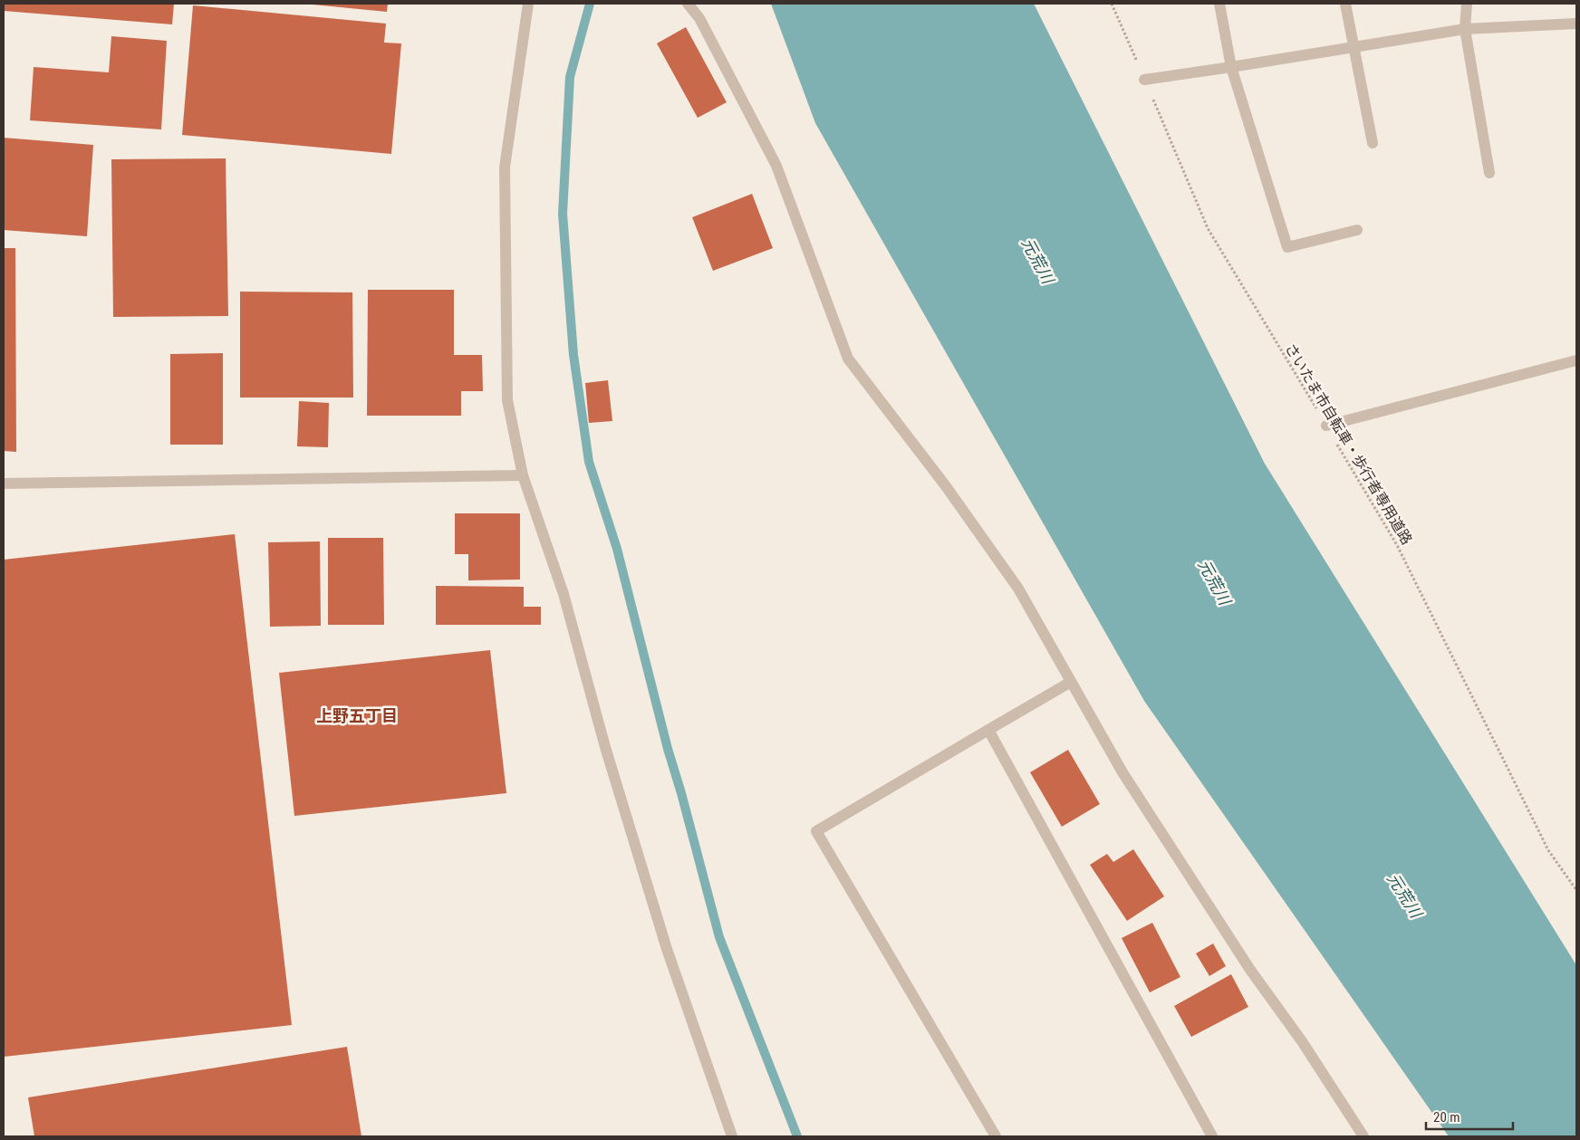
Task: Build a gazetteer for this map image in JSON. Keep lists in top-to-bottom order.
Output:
{
  "streets": {
    "path": ["さいたま市自転車・歩行者専用道路"]
  },
  "districts": ["上野五丁目"],
  "water": ["元荒川"],
  "scale_bar": "20 m"
}
